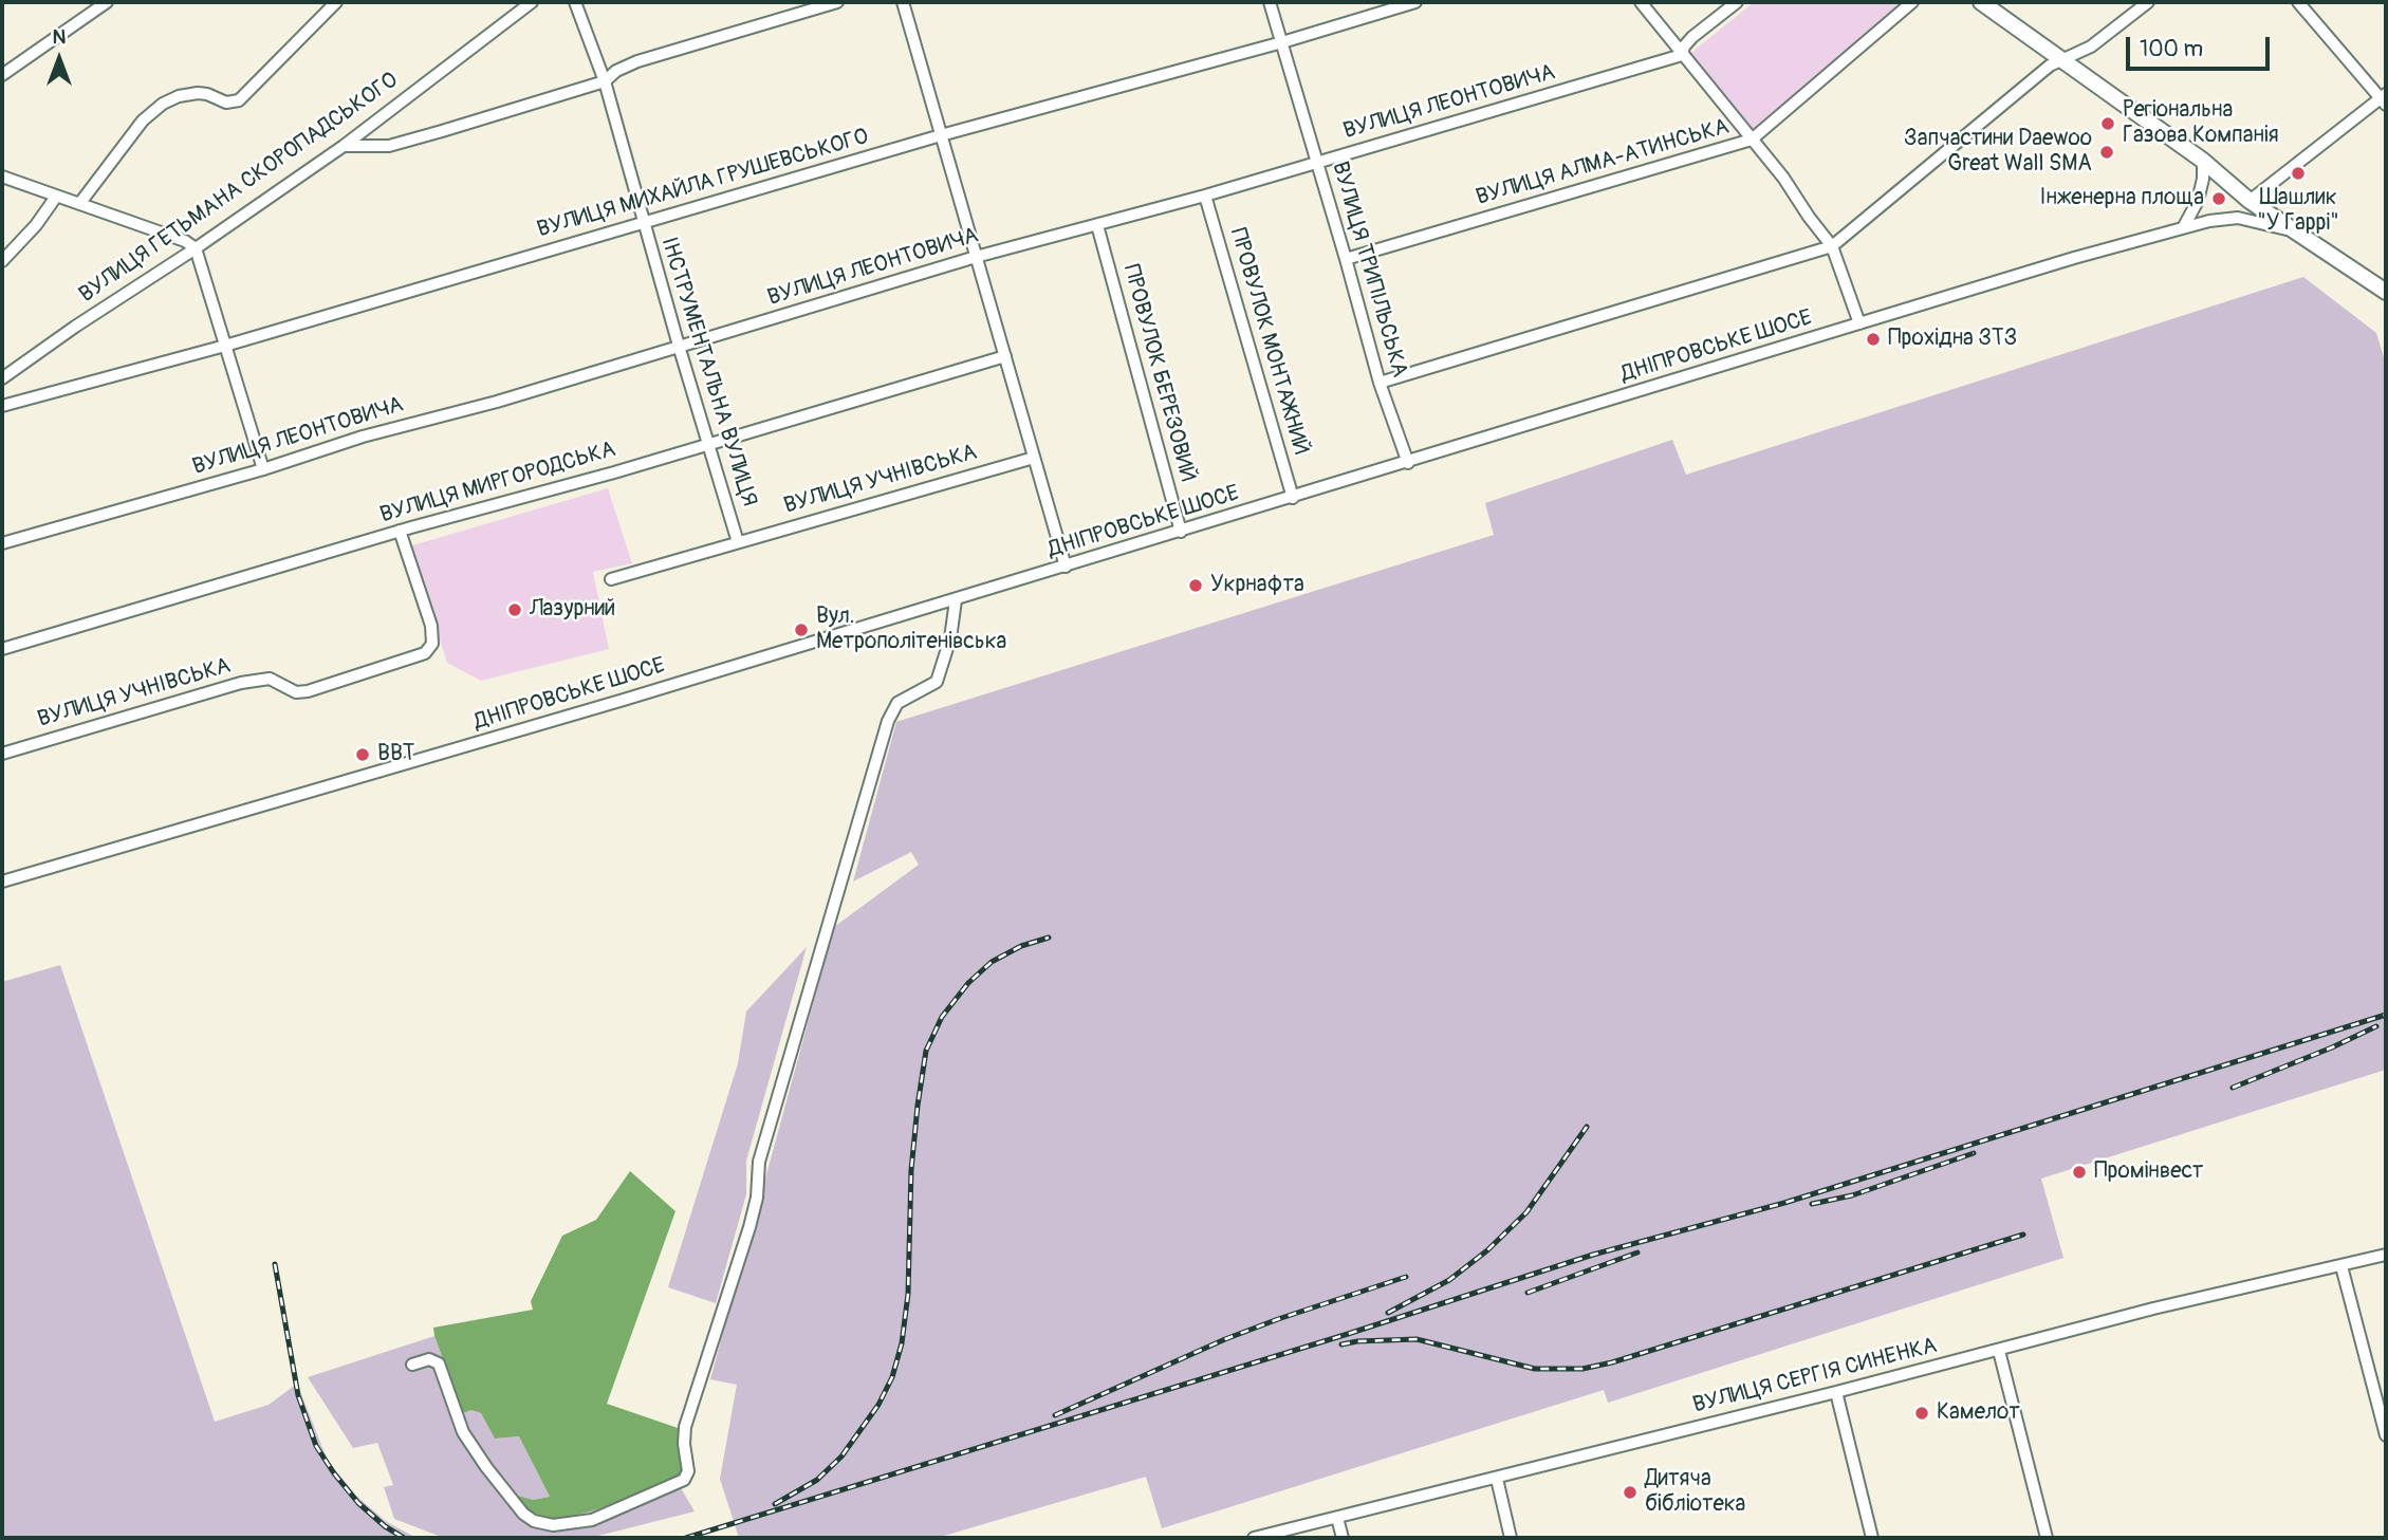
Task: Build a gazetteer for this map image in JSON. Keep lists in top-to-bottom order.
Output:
{
  "streets": {
    "street": [
      "ВУЛИЦЯ ЛЕОНТОВИЧА",
      "ВУЛИЦЯ АЛМА-АТИНСЬКА",
      "ВУЛИЦЯ МИХАЙЛА ГРУШЕВСЬКОГО",
      "ВУЛИЦЯ ГЕТЬМАНА СКОРОПАДСЬКОГО",
      "ВУЛИЦЯ ТРИПІЛЬСЬКА",
      "ПРОВУЛОК МОНТАЖНИЙ",
      "ДНІПРОВСЬКЕ ШОСЕ",
      "ІНСТРУМЕНТАЛЬНА ВУЛИЦЯ",
      "ПРОВУЛОК БЕРЕЗОВИЙ",
      "ВУЛИЦЯ УЧНІВСЬКА",
      "ВУЛИЦЯ МИРГОРОДСЬКА",
      "ВУЛИЦЯ СЕРГІЯ СИНЕНКА"
    ]
  },
  "crossings": [
    ["ВУЛИЦЯ ЛЕОНТОВИЧА", "ВУЛИЦЯ ТРИПІЛЬСЬКА"],
    ["ВУЛИЦЯ ЛЕОНТОВИЧА", "ПРОВУЛОК МОНТАЖНИЙ"],
    ["ВУЛИЦЯ ЛЕОНТОВИЧА", "ІНСТРУМЕНТАЛЬНА ВУЛИЦЯ"],
    ["ВУЛИЦЯ ЛЕОНТОВИЧА", "ПРОВУЛОК БЕРЕЗОВИЙ"],
    ["ВУЛИЦЯ АЛМА-АТИНСЬКА", "ВУЛИЦЯ ТРИПІЛЬСЬКА"],
    ["ВУЛИЦЯ МИХАЙЛА ГРУШЕВСЬКОГО", "ВУЛИЦЯ ТРИПІЛЬСЬКА"],
    ["ВУЛИЦЯ МИХАЙЛА ГРУШЕВСЬКОГО", "ІНСТРУМЕНТАЛЬНА ВУЛИЦЯ"],
    ["ВУЛИЦЯ ТРИПІЛЬСЬКА", "ДНІПРОВСЬКЕ ШОСЕ"],
    ["ПРОВУЛОК МОНТАЖНИЙ", "ДНІПРОВСЬКЕ ШОСЕ"],
    ["ДНІПРОВСЬКЕ ШОСЕ", "ПРОВУЛОК БЕРЕЗОВИЙ"],
    ["ІНСТРУМЕНТАЛЬНА ВУЛИЦЯ", "ВУЛИЦЯ УЧНІВСЬКА"],
    ["ІНСТРУМЕНТАЛЬНА ВУЛИЦЯ", "ВУЛИЦЯ МИРГОРОДСЬКА"],
    ["ВУЛИЦЯ УЧНІВСЬКА", "ВУЛИЦЯ МИРГОРОДСЬКА"]
  ],
  "places": [
    "Регіональна Газова Компанія",
    "Запчастини Daewoo Great Wall SMA",
    "Шашлик \"У Гаррі\"",
    "Інженерна площа",
    "Прохідна ЗТЗ",
    "Укрнафта",
    "Лазурний",
    "Вул. Метрополітенівська",
    "ВВТ",
    "Промінвест",
    "Камелот",
    "Дитяча бібліотека"
  ],
  "scale_bar": "100 m",
  "north": "top"
}
